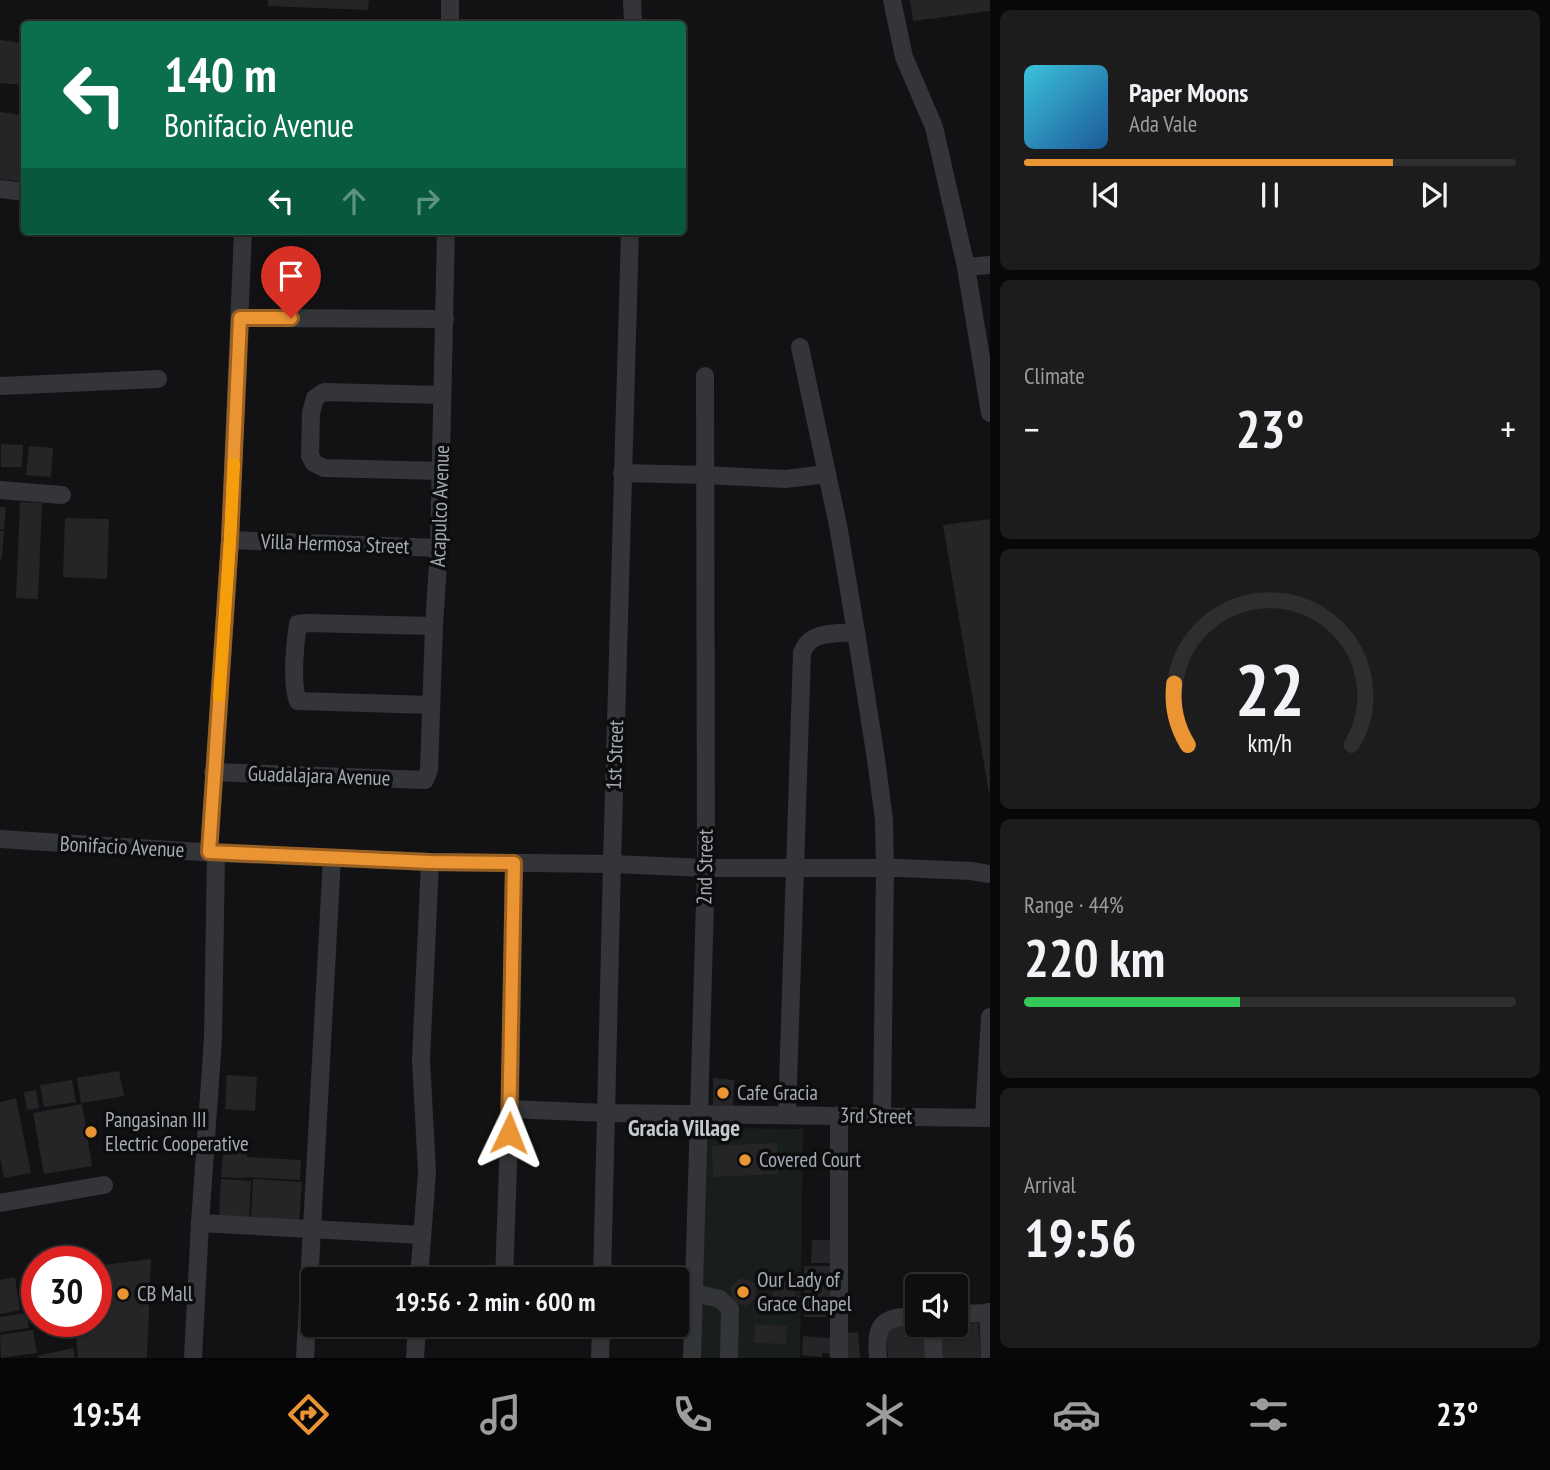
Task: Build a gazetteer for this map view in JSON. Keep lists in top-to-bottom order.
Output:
{
  "streets": {
    "street": [
      "Acapulco Avenue",
      "Villa Hermosa Street",
      "1st Street",
      "Guadalajara Avenue",
      "Bonifacio Avenue",
      "2nd Street",
      "3rd Street"
    ]
  },
  "crossings": [
    ["Acapulco Avenue", "Villa Hermosa Street"],
    ["Acapulco Avenue", "Guadalajara Avenue"],
    ["1st Street", "Bonifacio Avenue"],
    ["1st Street", "3rd Street"],
    ["Bonifacio Avenue", "2nd Street"],
    ["2nd Street", "3rd Street"]
  ],
  "districts": ["Gracia Village"],
  "places": [
    "Cafe Gracia",
    "Pangasinan III Electric Cooperative",
    "Covered Court",
    "Our Lady of Grace Chapel",
    "CB Mall"
  ],
  "page": {
    "turn": ["140 m", "Bonifacio Avenue"],
    "song": ["Paper Moons", "Ada Vale"],
    "tile": [
      "Climate",
      ["Range · 44%", "220 km"],
      ["Arrival", "19:56"]
    ],
    "heat": ["−", "23°", "+"],
    "limit": "30",
    "trip": "19:56 · 2 min · 600 m",
    "tabs": ["19:54", "23°"],
    "gauge": ["22", "km/h"]
  }
}
